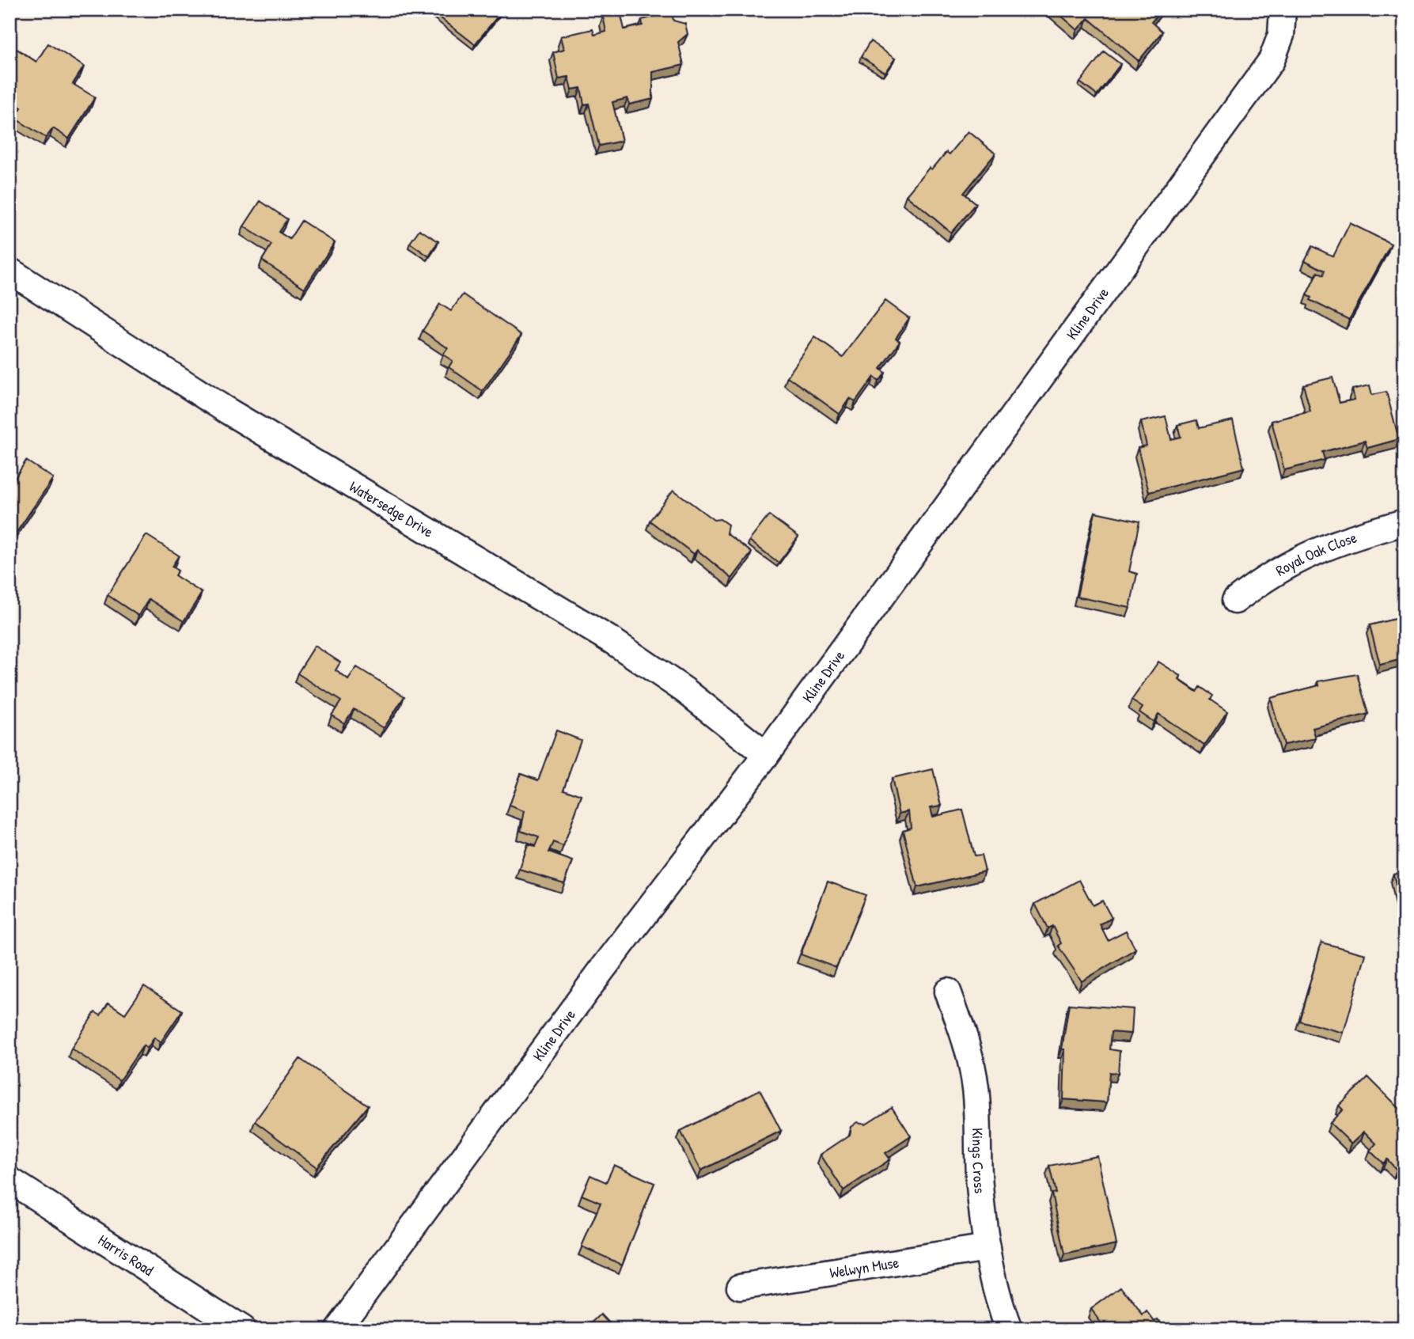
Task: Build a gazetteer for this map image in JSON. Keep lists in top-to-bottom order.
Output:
{
  "streets": {
    "street": [
      "Kline Drive",
      "Watersedge Drive",
      "Royal Oak Close",
      "Kings Cross",
      "Harris Road",
      "Welwyn Muse"
    ]
  },
  "crossings": [
    ["Kline Drive", "Watersedge Drive"],
    ["Kings Cross", "Welwyn Muse"]
  ]
}
